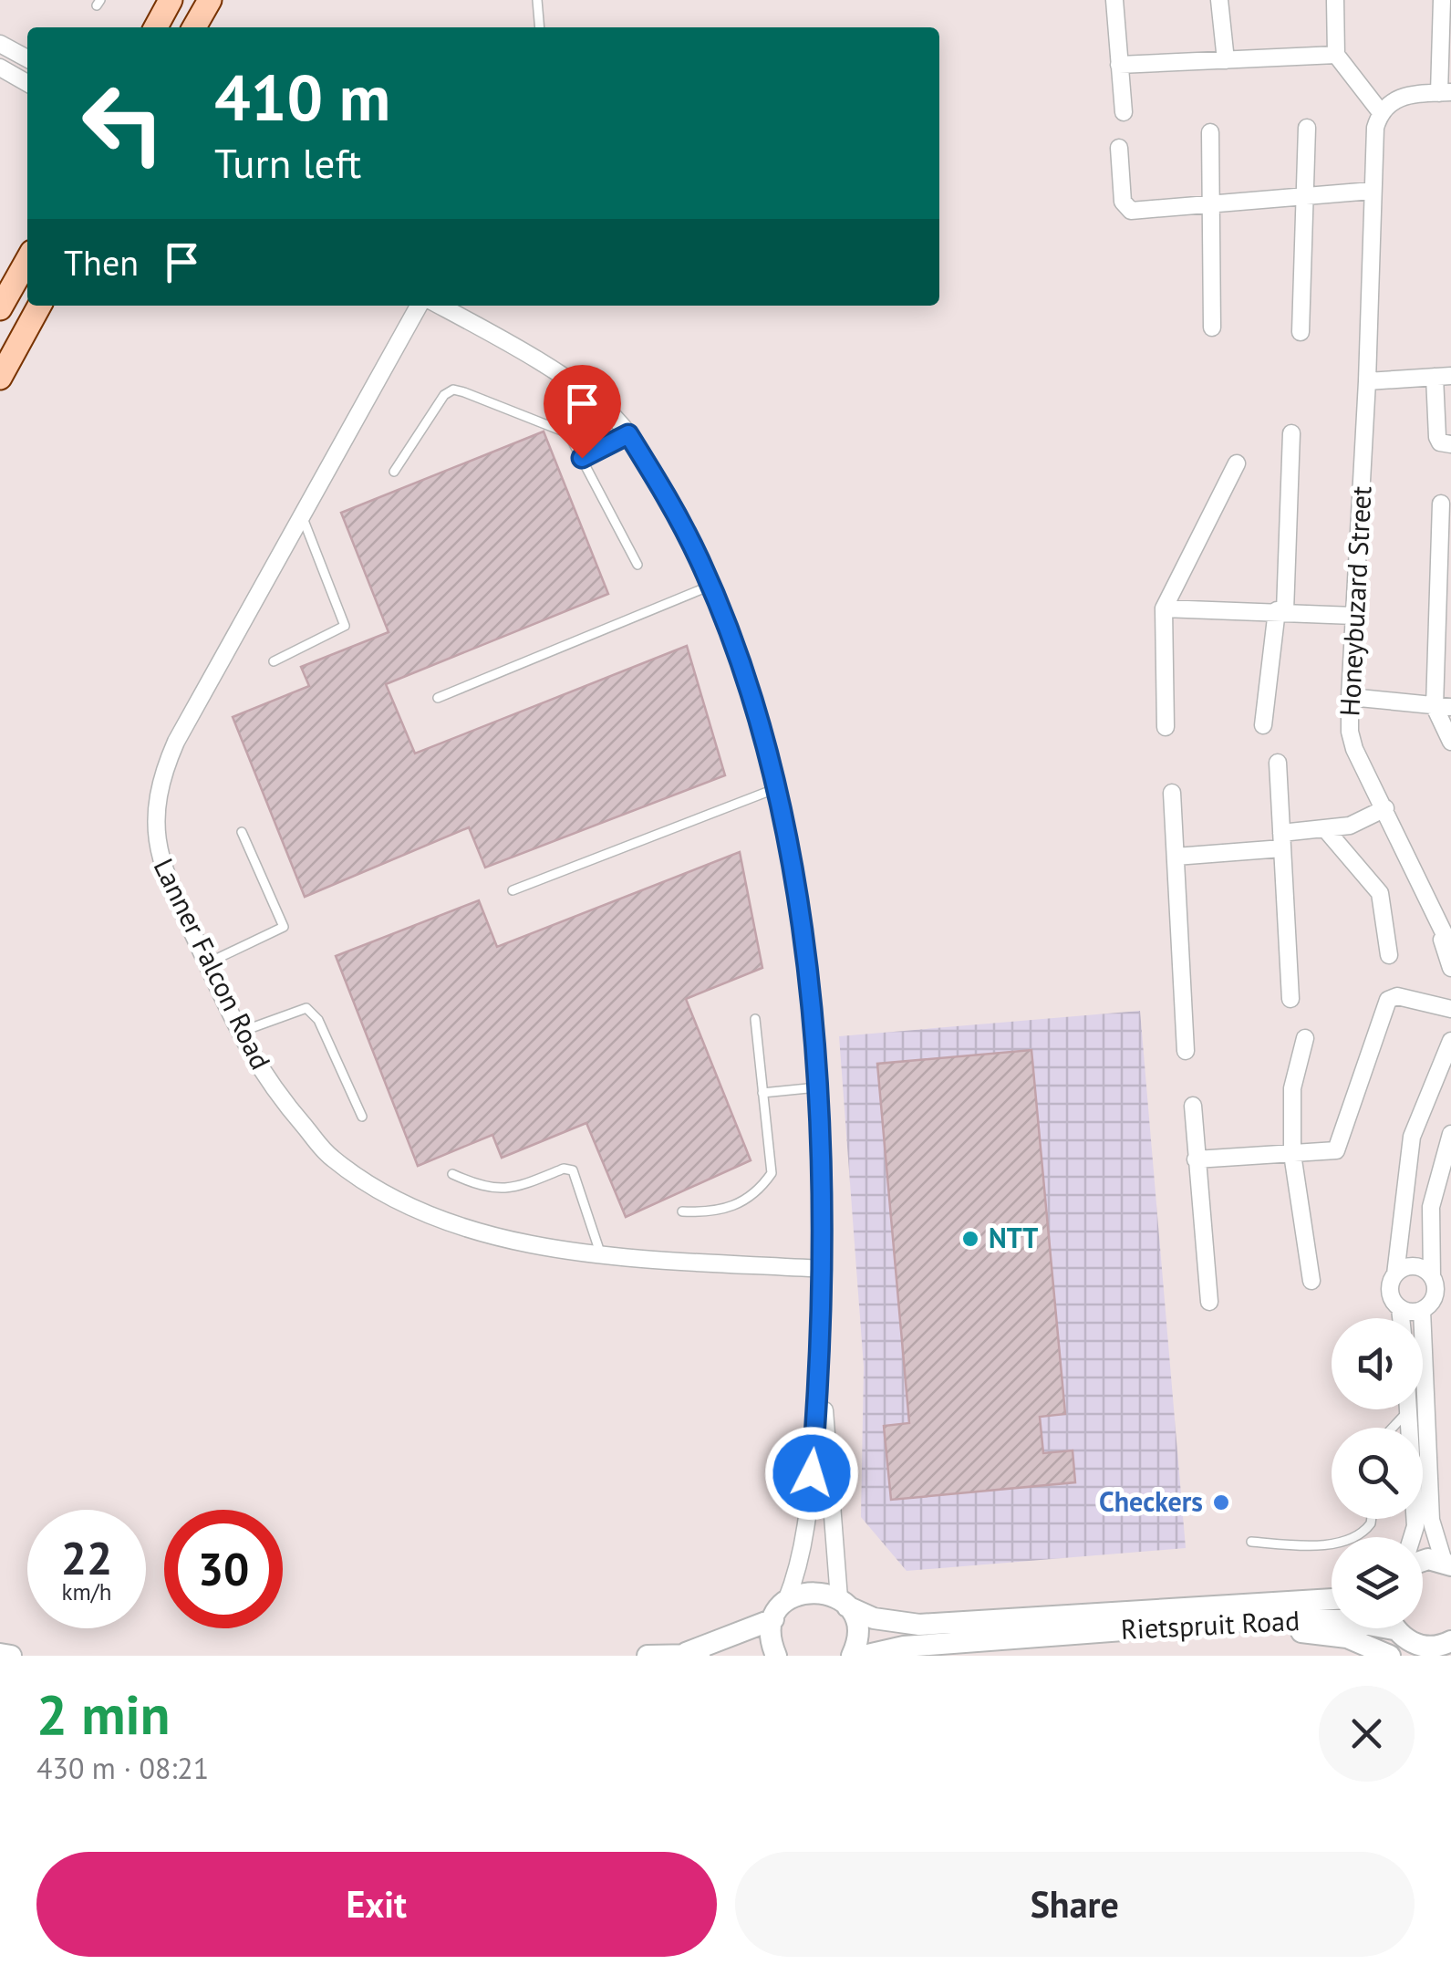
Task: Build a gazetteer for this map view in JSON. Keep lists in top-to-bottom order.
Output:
{
  "streets": {
    "street": ["Honeybuzard Street", "Lanner Falcon Road", "Rietspruit Road"]
  },
  "places": ["NTT", "Checkers"],
  "page": {
    "turn": ["410 m", "Turn left"],
    "then": "Then",
    "speed": "22 km/h",
    "limit": "30",
    "heading": ["2 min", "430 m · 08:21"],
    "buttons": ["Exit", "Share"]
  }
}
